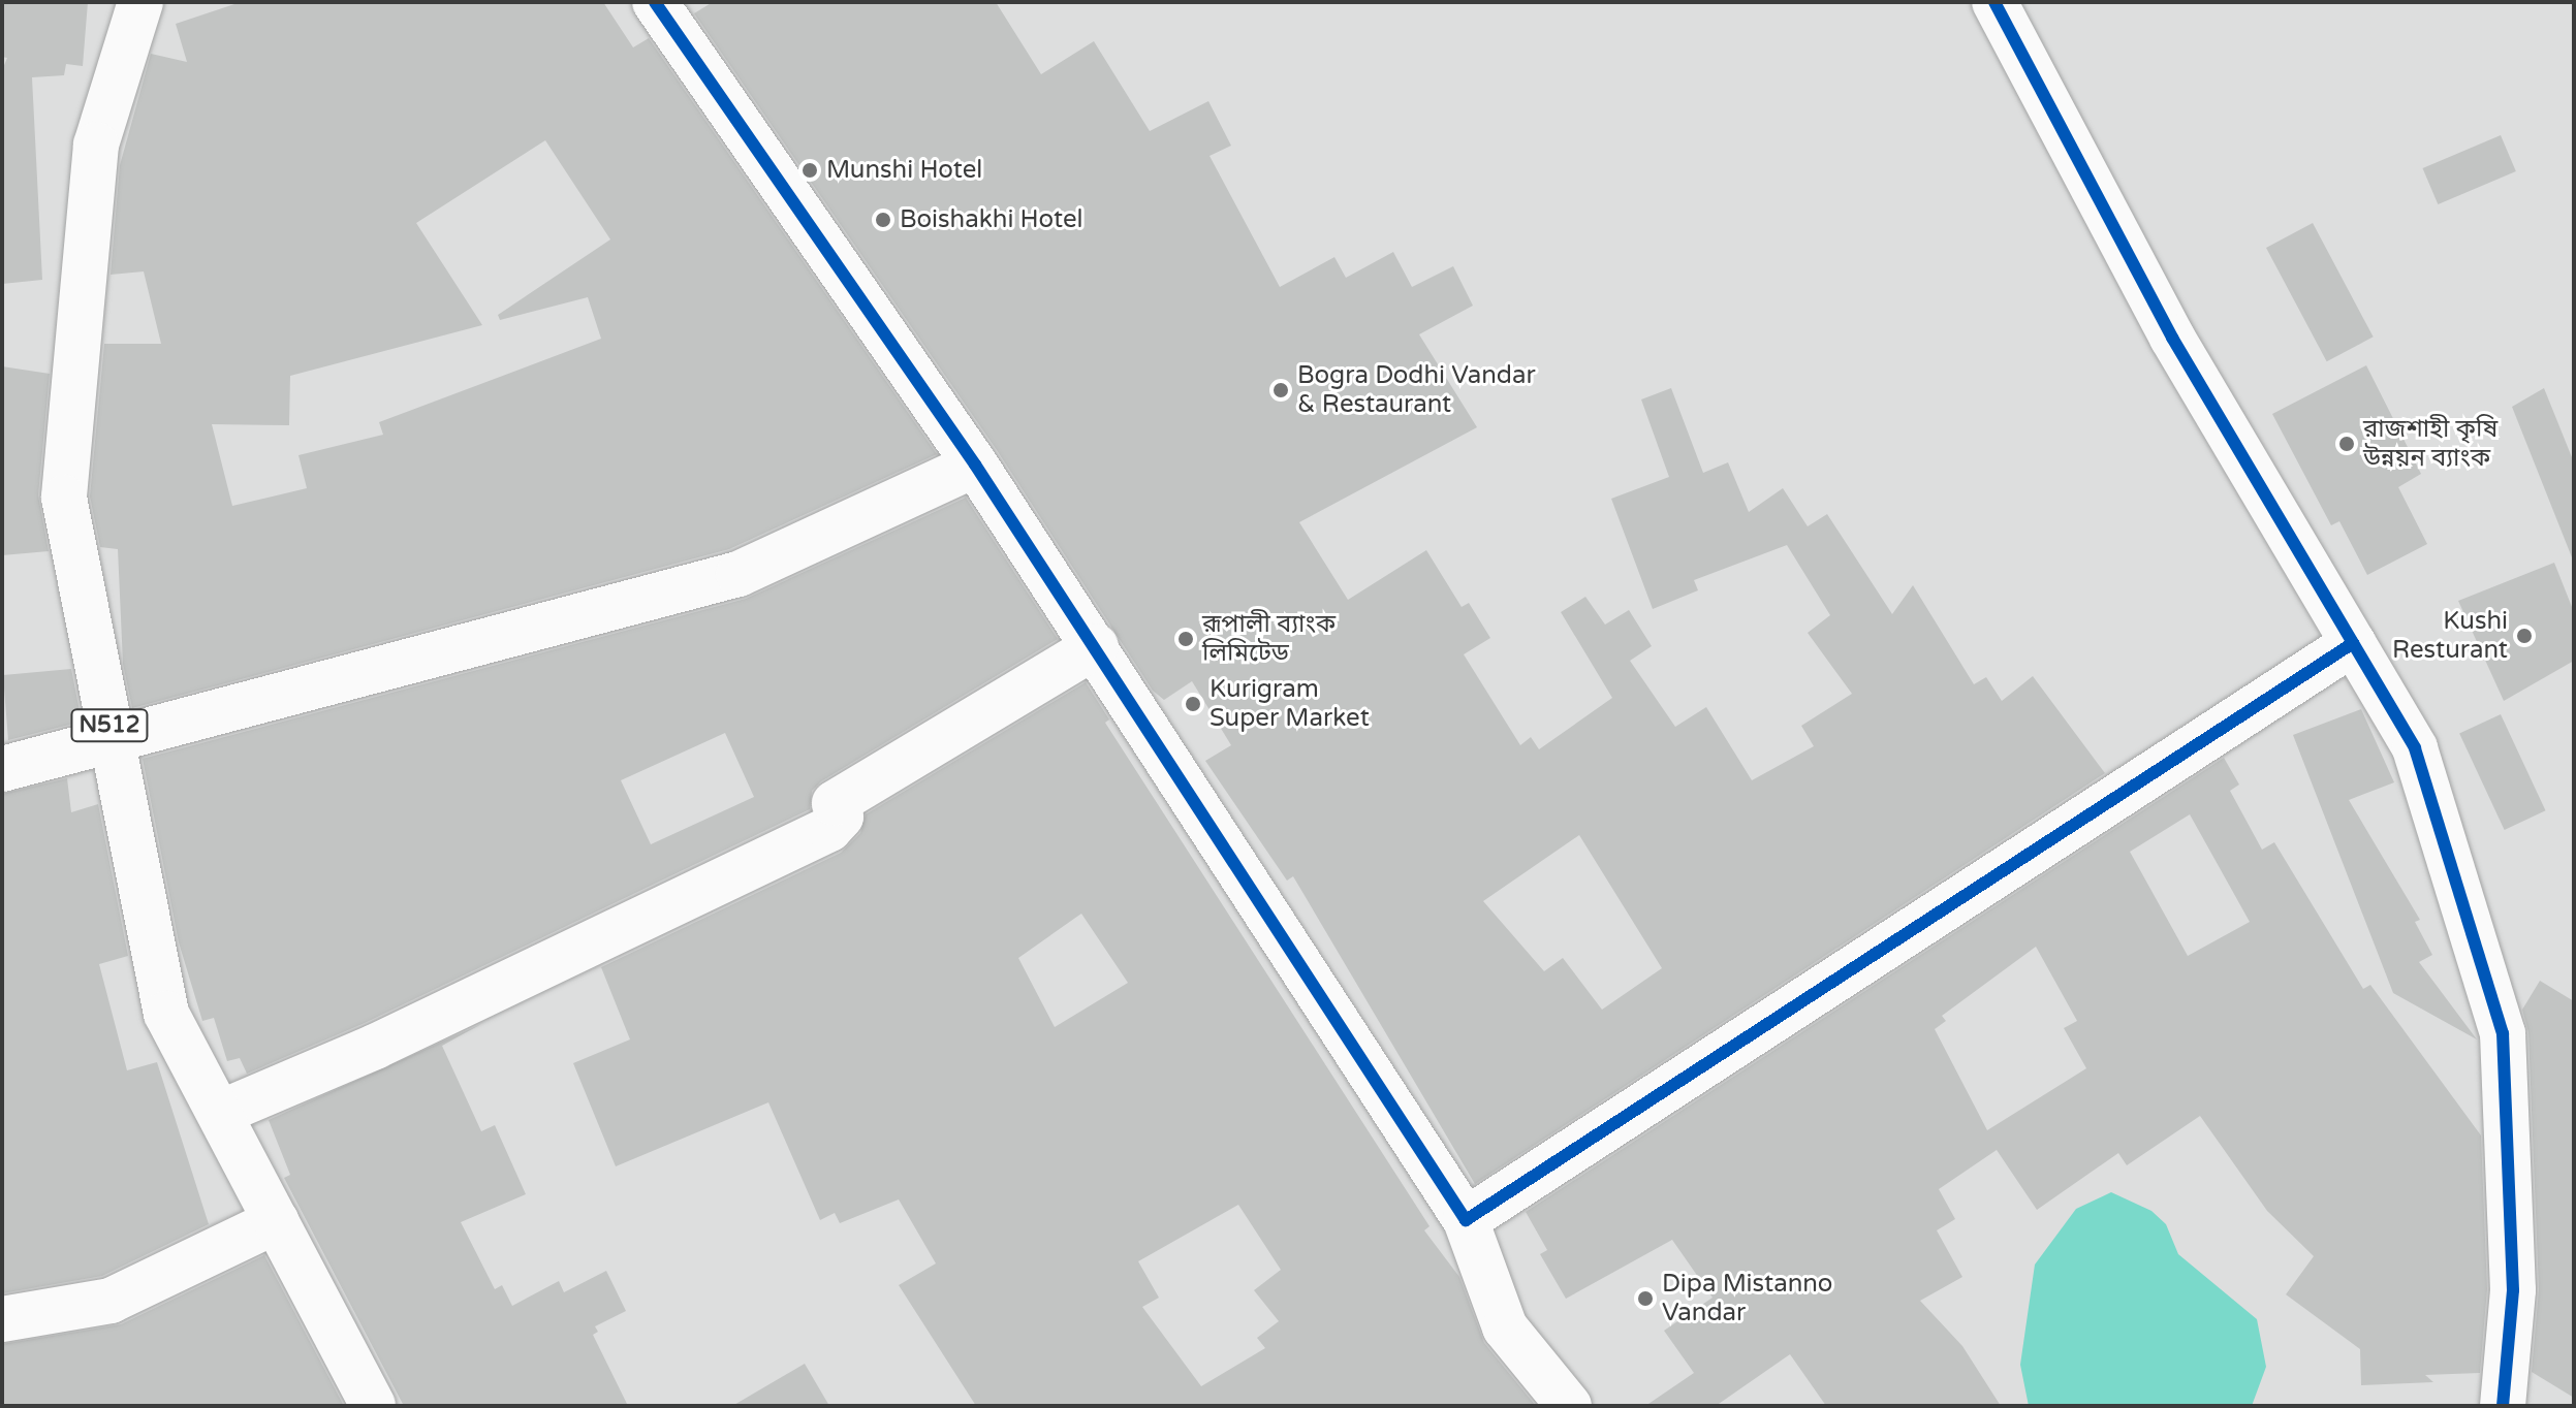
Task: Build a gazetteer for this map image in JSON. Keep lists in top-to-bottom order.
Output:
{
  "streets": {
    "main road": ["N512"]
  },
  "places": [
    "Munshi Hotel",
    "Boishakhi Hotel",
    "Bogra Dodhi Vandar & Restaurant",
    "রাজশাহী কৃষি উন্নয়ন ব্যাংক",
    "Kushi Resturant",
    "রূপালী ব্যাংক লিমিটেড",
    "Kurigram Super Market",
    "Dipa Mistanno Vandar"
  ]
}
